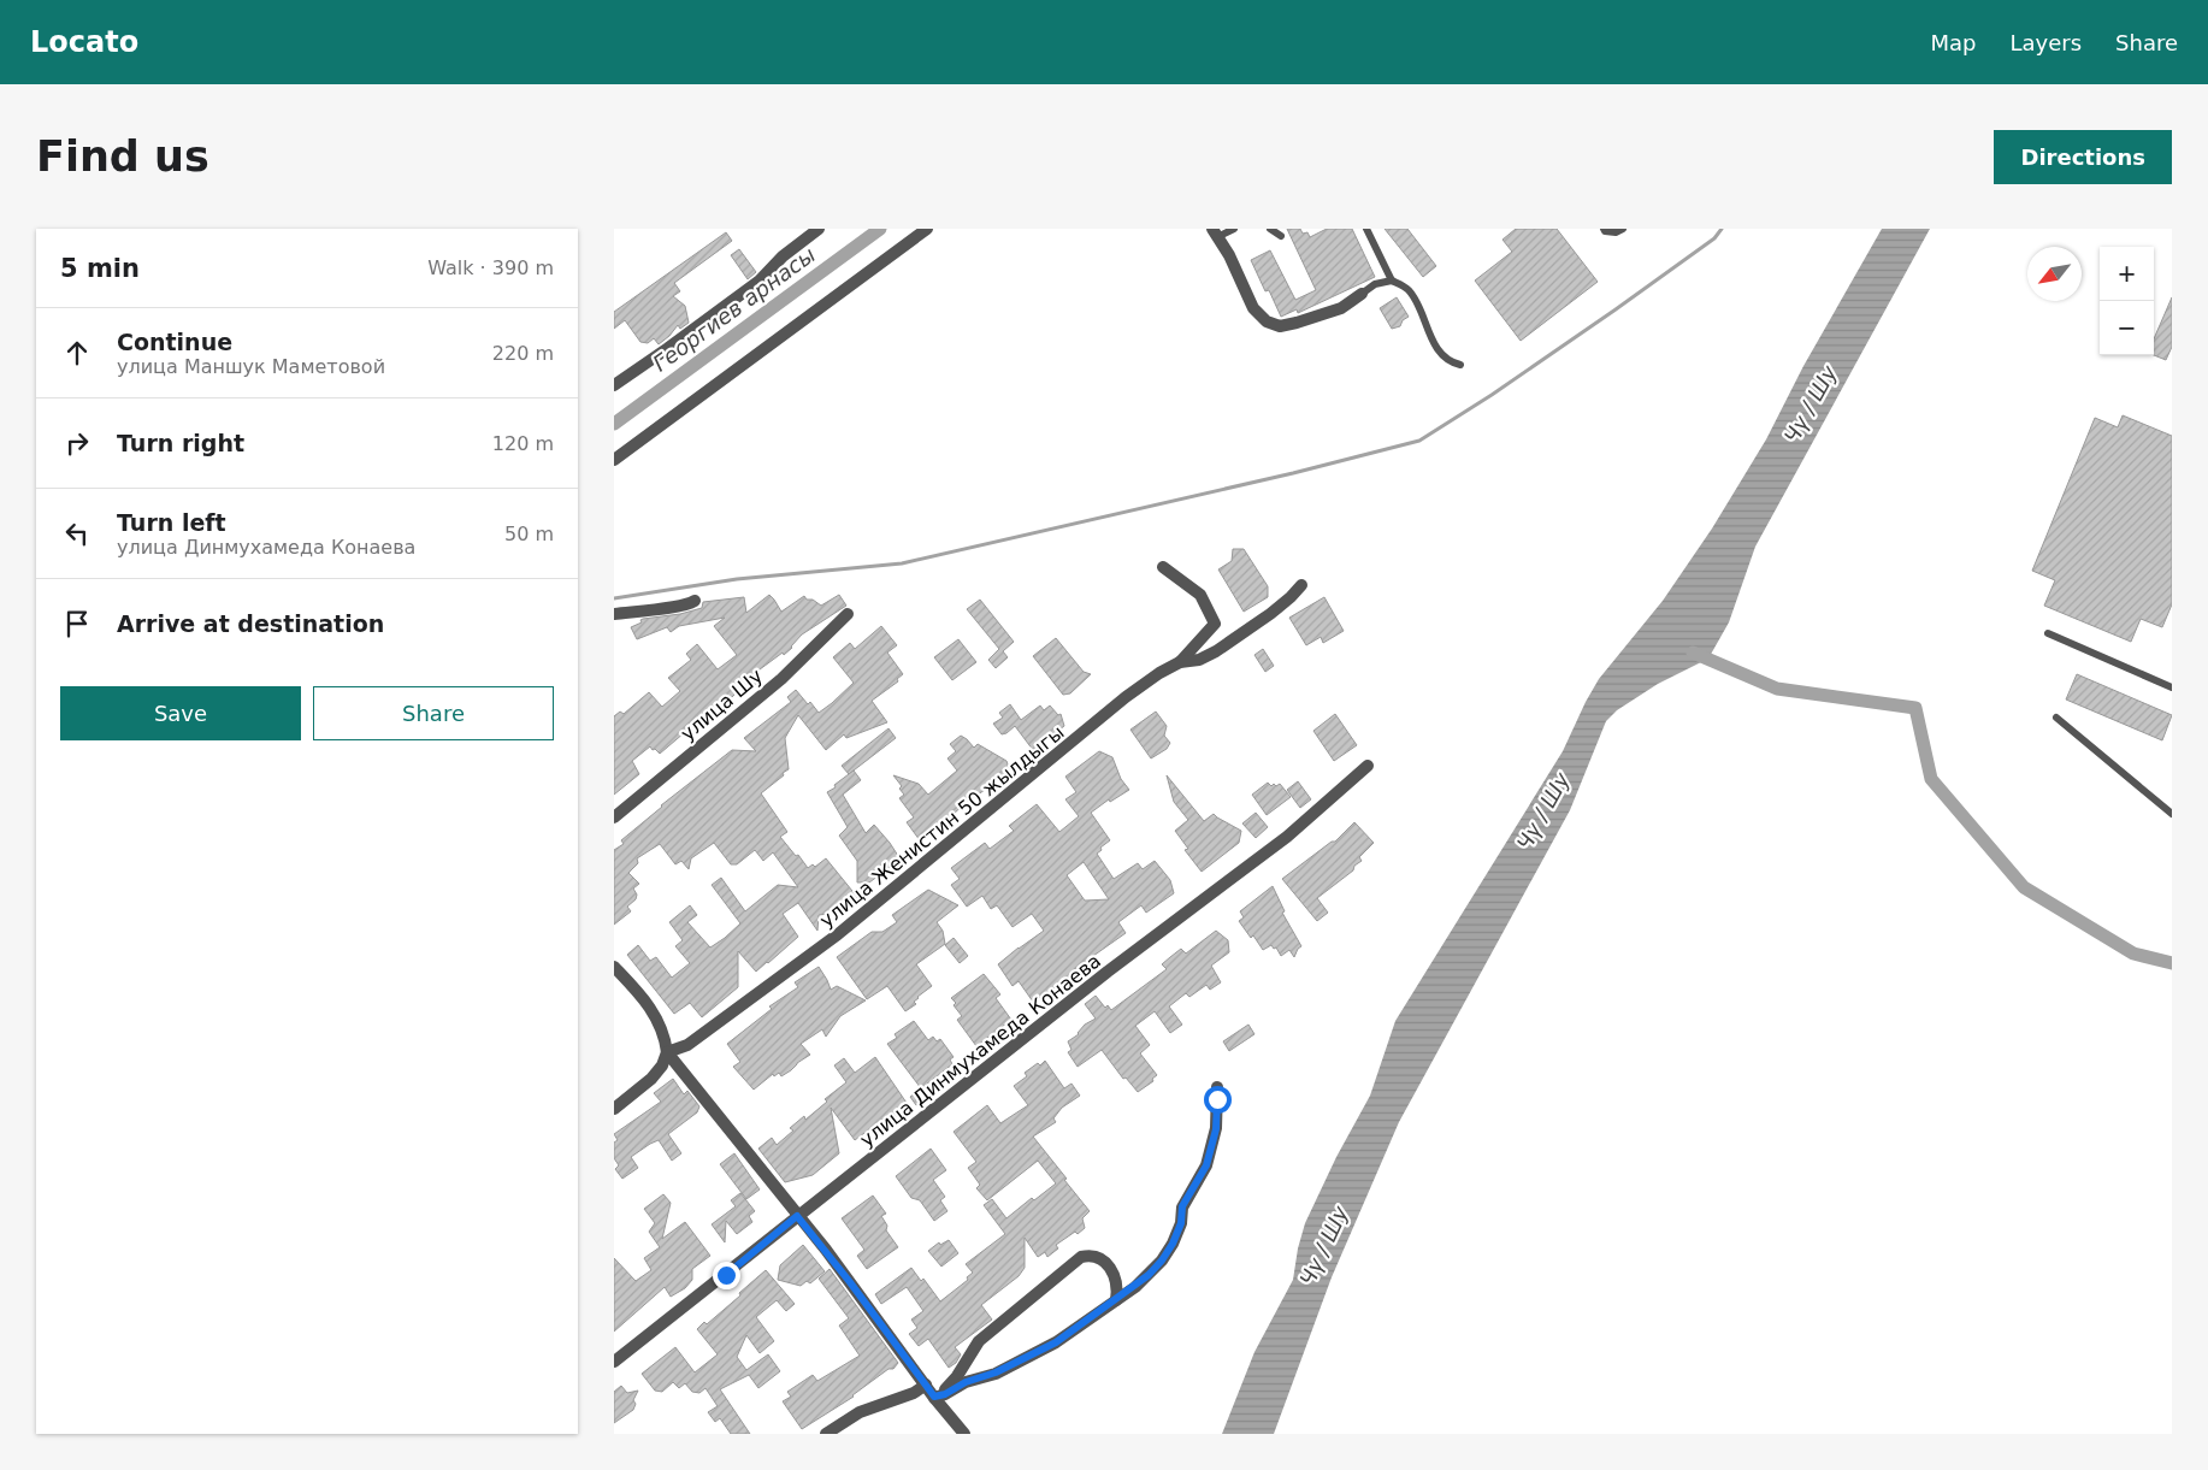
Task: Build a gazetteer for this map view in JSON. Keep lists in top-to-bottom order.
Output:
{
  "streets": {
    "street": ["улица Шу", "улица Женистин 50 жылдыгы", "улица Динмухамеда Конаева"]
  },
  "water": ["Георгиев арнасы", "Чү / Шу"],
  "north": "bottom left",
  "page": {
    "header": "Locato",
    "nav": ["Map", "Layers", "Share"],
    "buttons": [
      "Directions",
      ["Save", "Share"]
    ],
    "title": "Find us",
    "heading": ["5 min", "Walk · 390 m"],
    "map_buttons": ["+", "−"],
    "list": [
      ["Continue", "улица Маншук Маметовой", "220 m"],
      ["Turn right", "120 m"],
      ["Turn left", "улица Динмухамеда Конаева", "50 m"],
      "Arrive at destination"
    ]
  }
}
